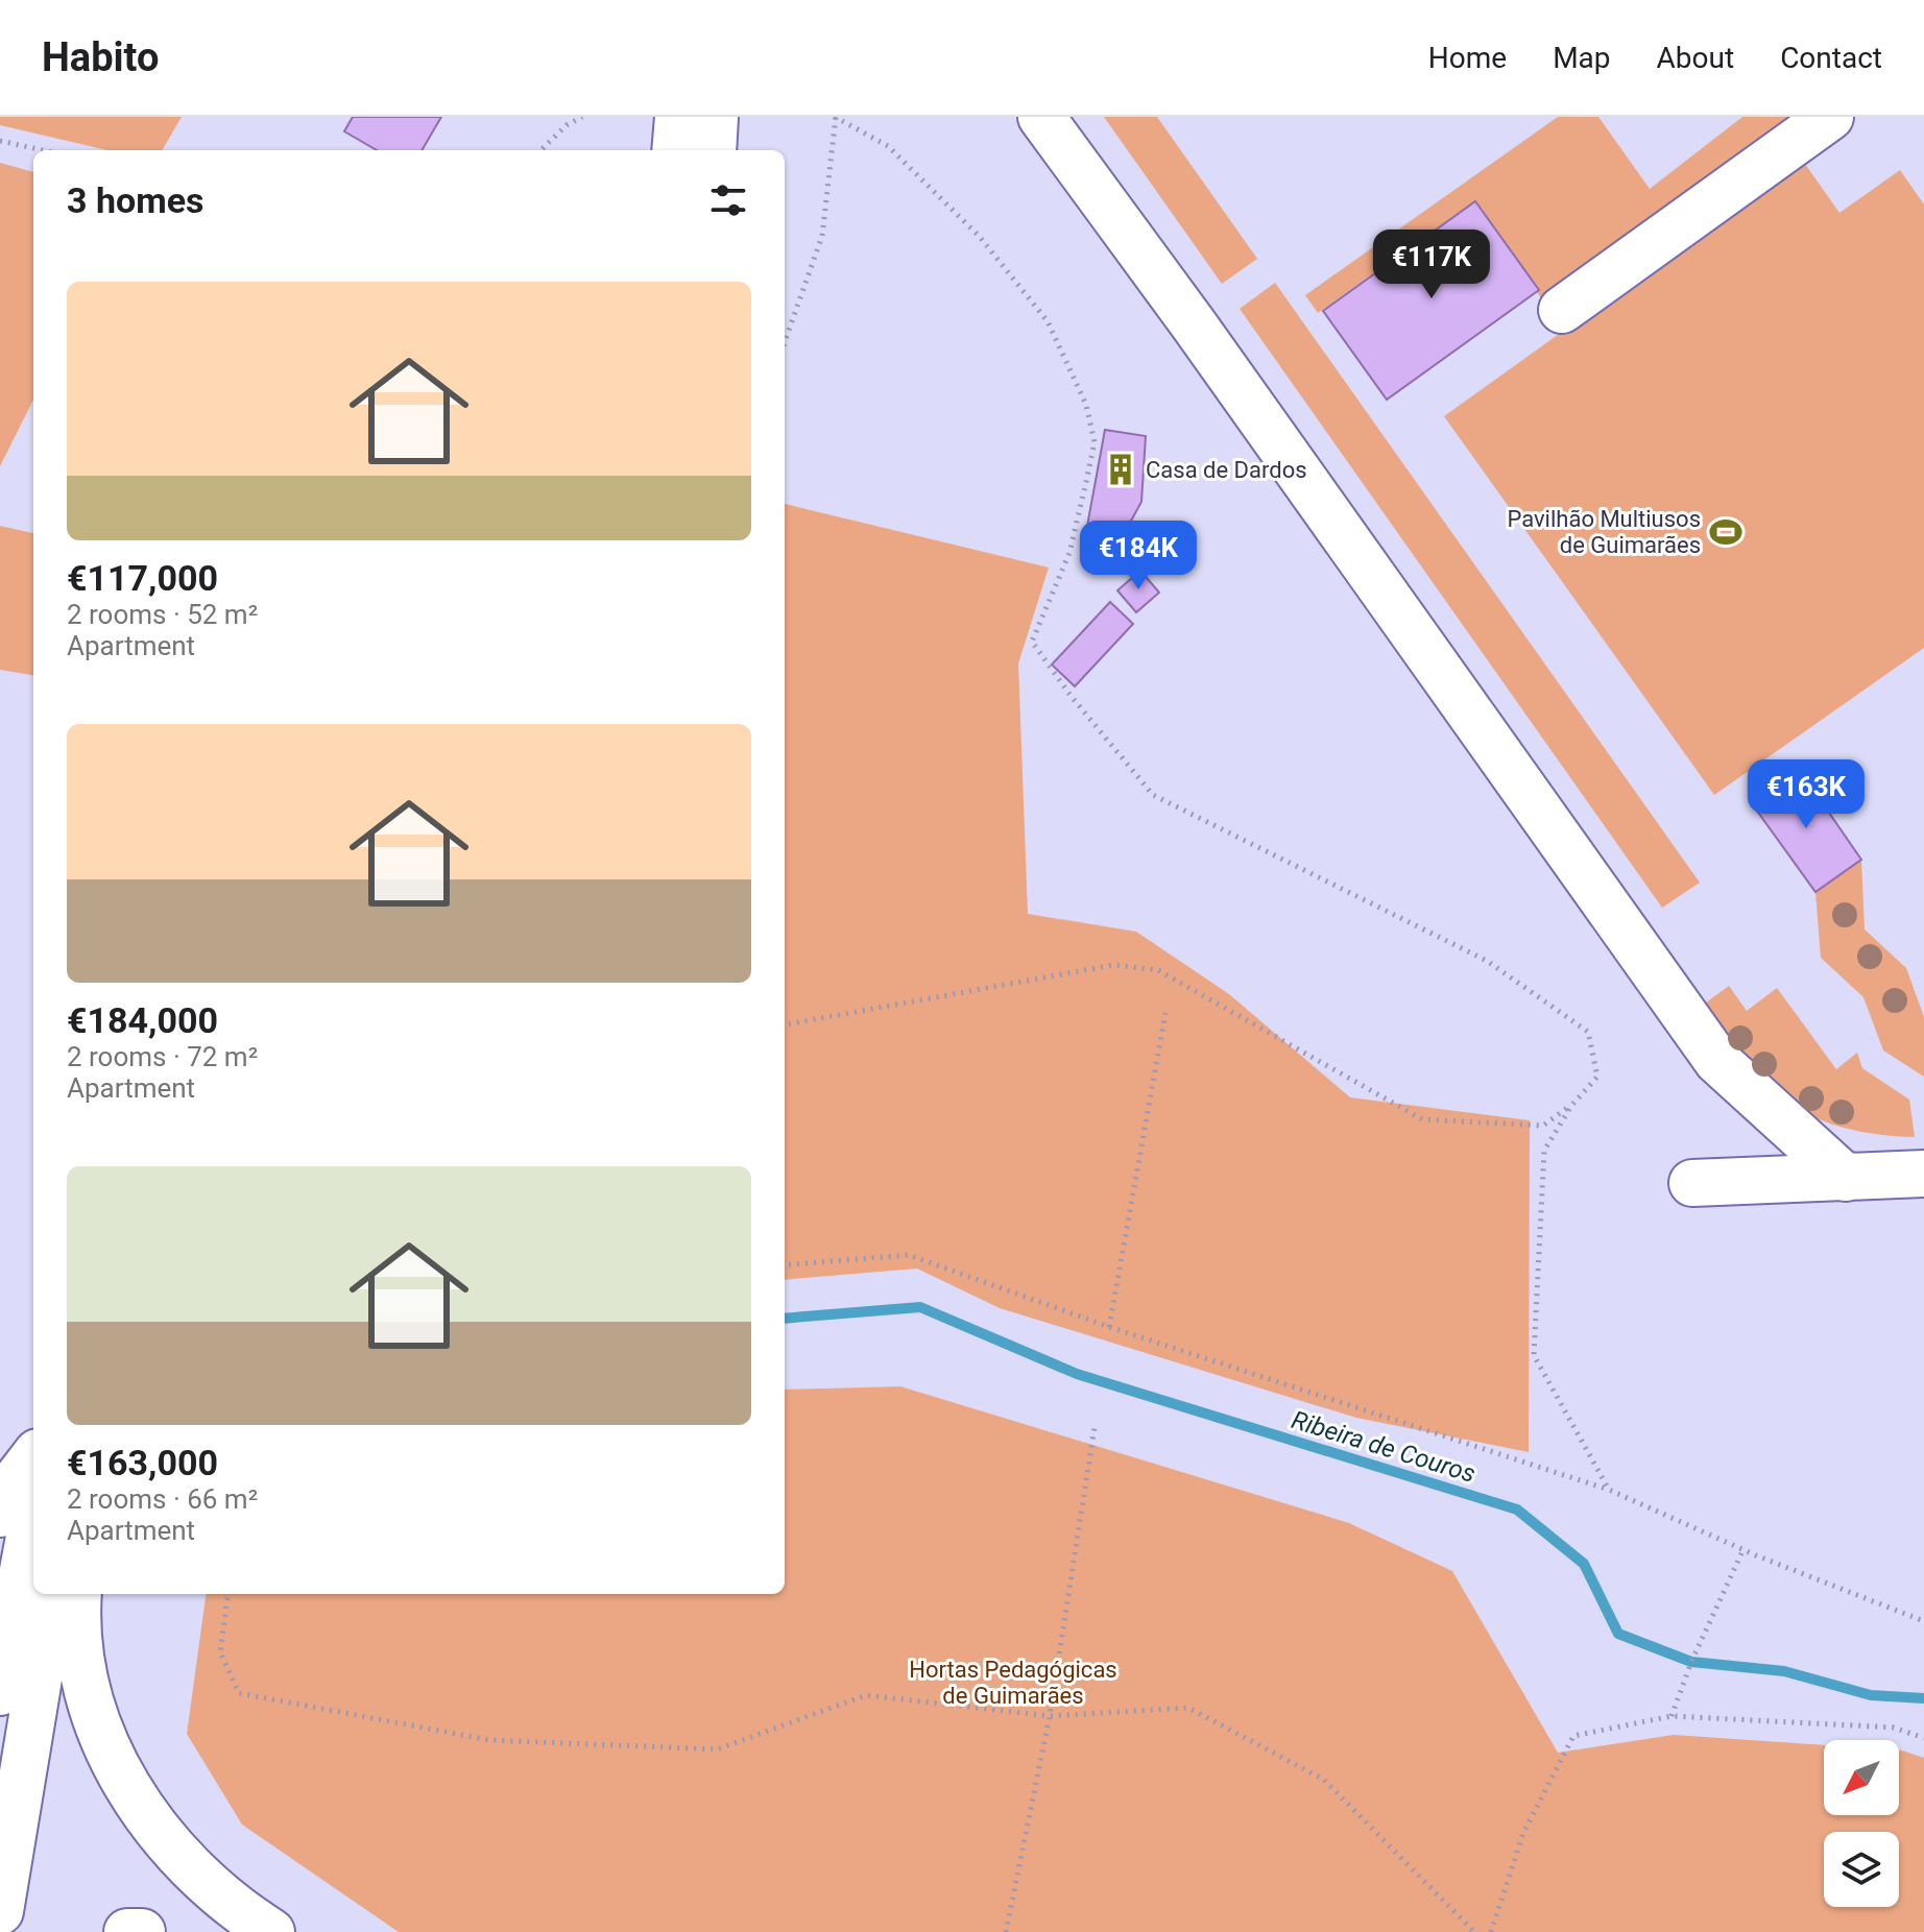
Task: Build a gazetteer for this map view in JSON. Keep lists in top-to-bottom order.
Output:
{
  "water": ["Ribeira de Couros"],
  "parks": ["Hortas Pedagógicas de Guimarães"],
  "places": {
    "building": ["Casa de Dardos"],
    "sports": ["Pavilhão Multiusos de Guimarães"]
  },
  "north": "bottom left",
  "page": {
    "header": "Habito",
    "nav": [
      "Home",
      "Map",
      "About",
      "Contact"
    ],
    "heading": "3 homes",
    "price": ["€117K", "€184K", "€163K"],
    "list": [
      {
        "name": "€117,000",
        "note": "2 rooms · 52 m² · Apartment"
      },
      {
        "name": "€184,000",
        "note": "2 rooms · 72 m² · Apartment"
      },
      {
        "name": "€163,000",
        "note": "2 rooms · 66 m² · Apartment"
      }
    ]
  }
}
